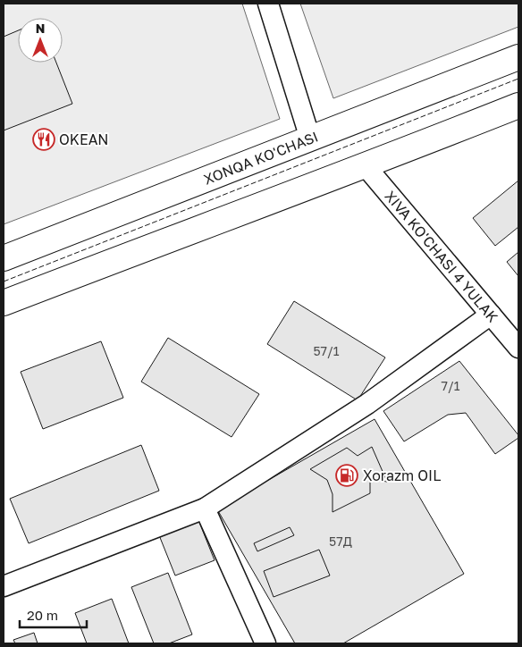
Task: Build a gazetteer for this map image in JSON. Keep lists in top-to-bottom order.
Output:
{
  "streets": {
    "main road": ["XONQA KO'CHASI"],
    "street": ["XIVA KO'CHASI 4 YULAK"]
  },
  "places": {
    "restaurant": ["OKEAN"],
    "fuel station": ["Xorazm OIL"]
  },
  "house_numbers": ["57/1", "7/1", "57Д"],
  "scale_bar": "20 m",
  "north": "top"
}
